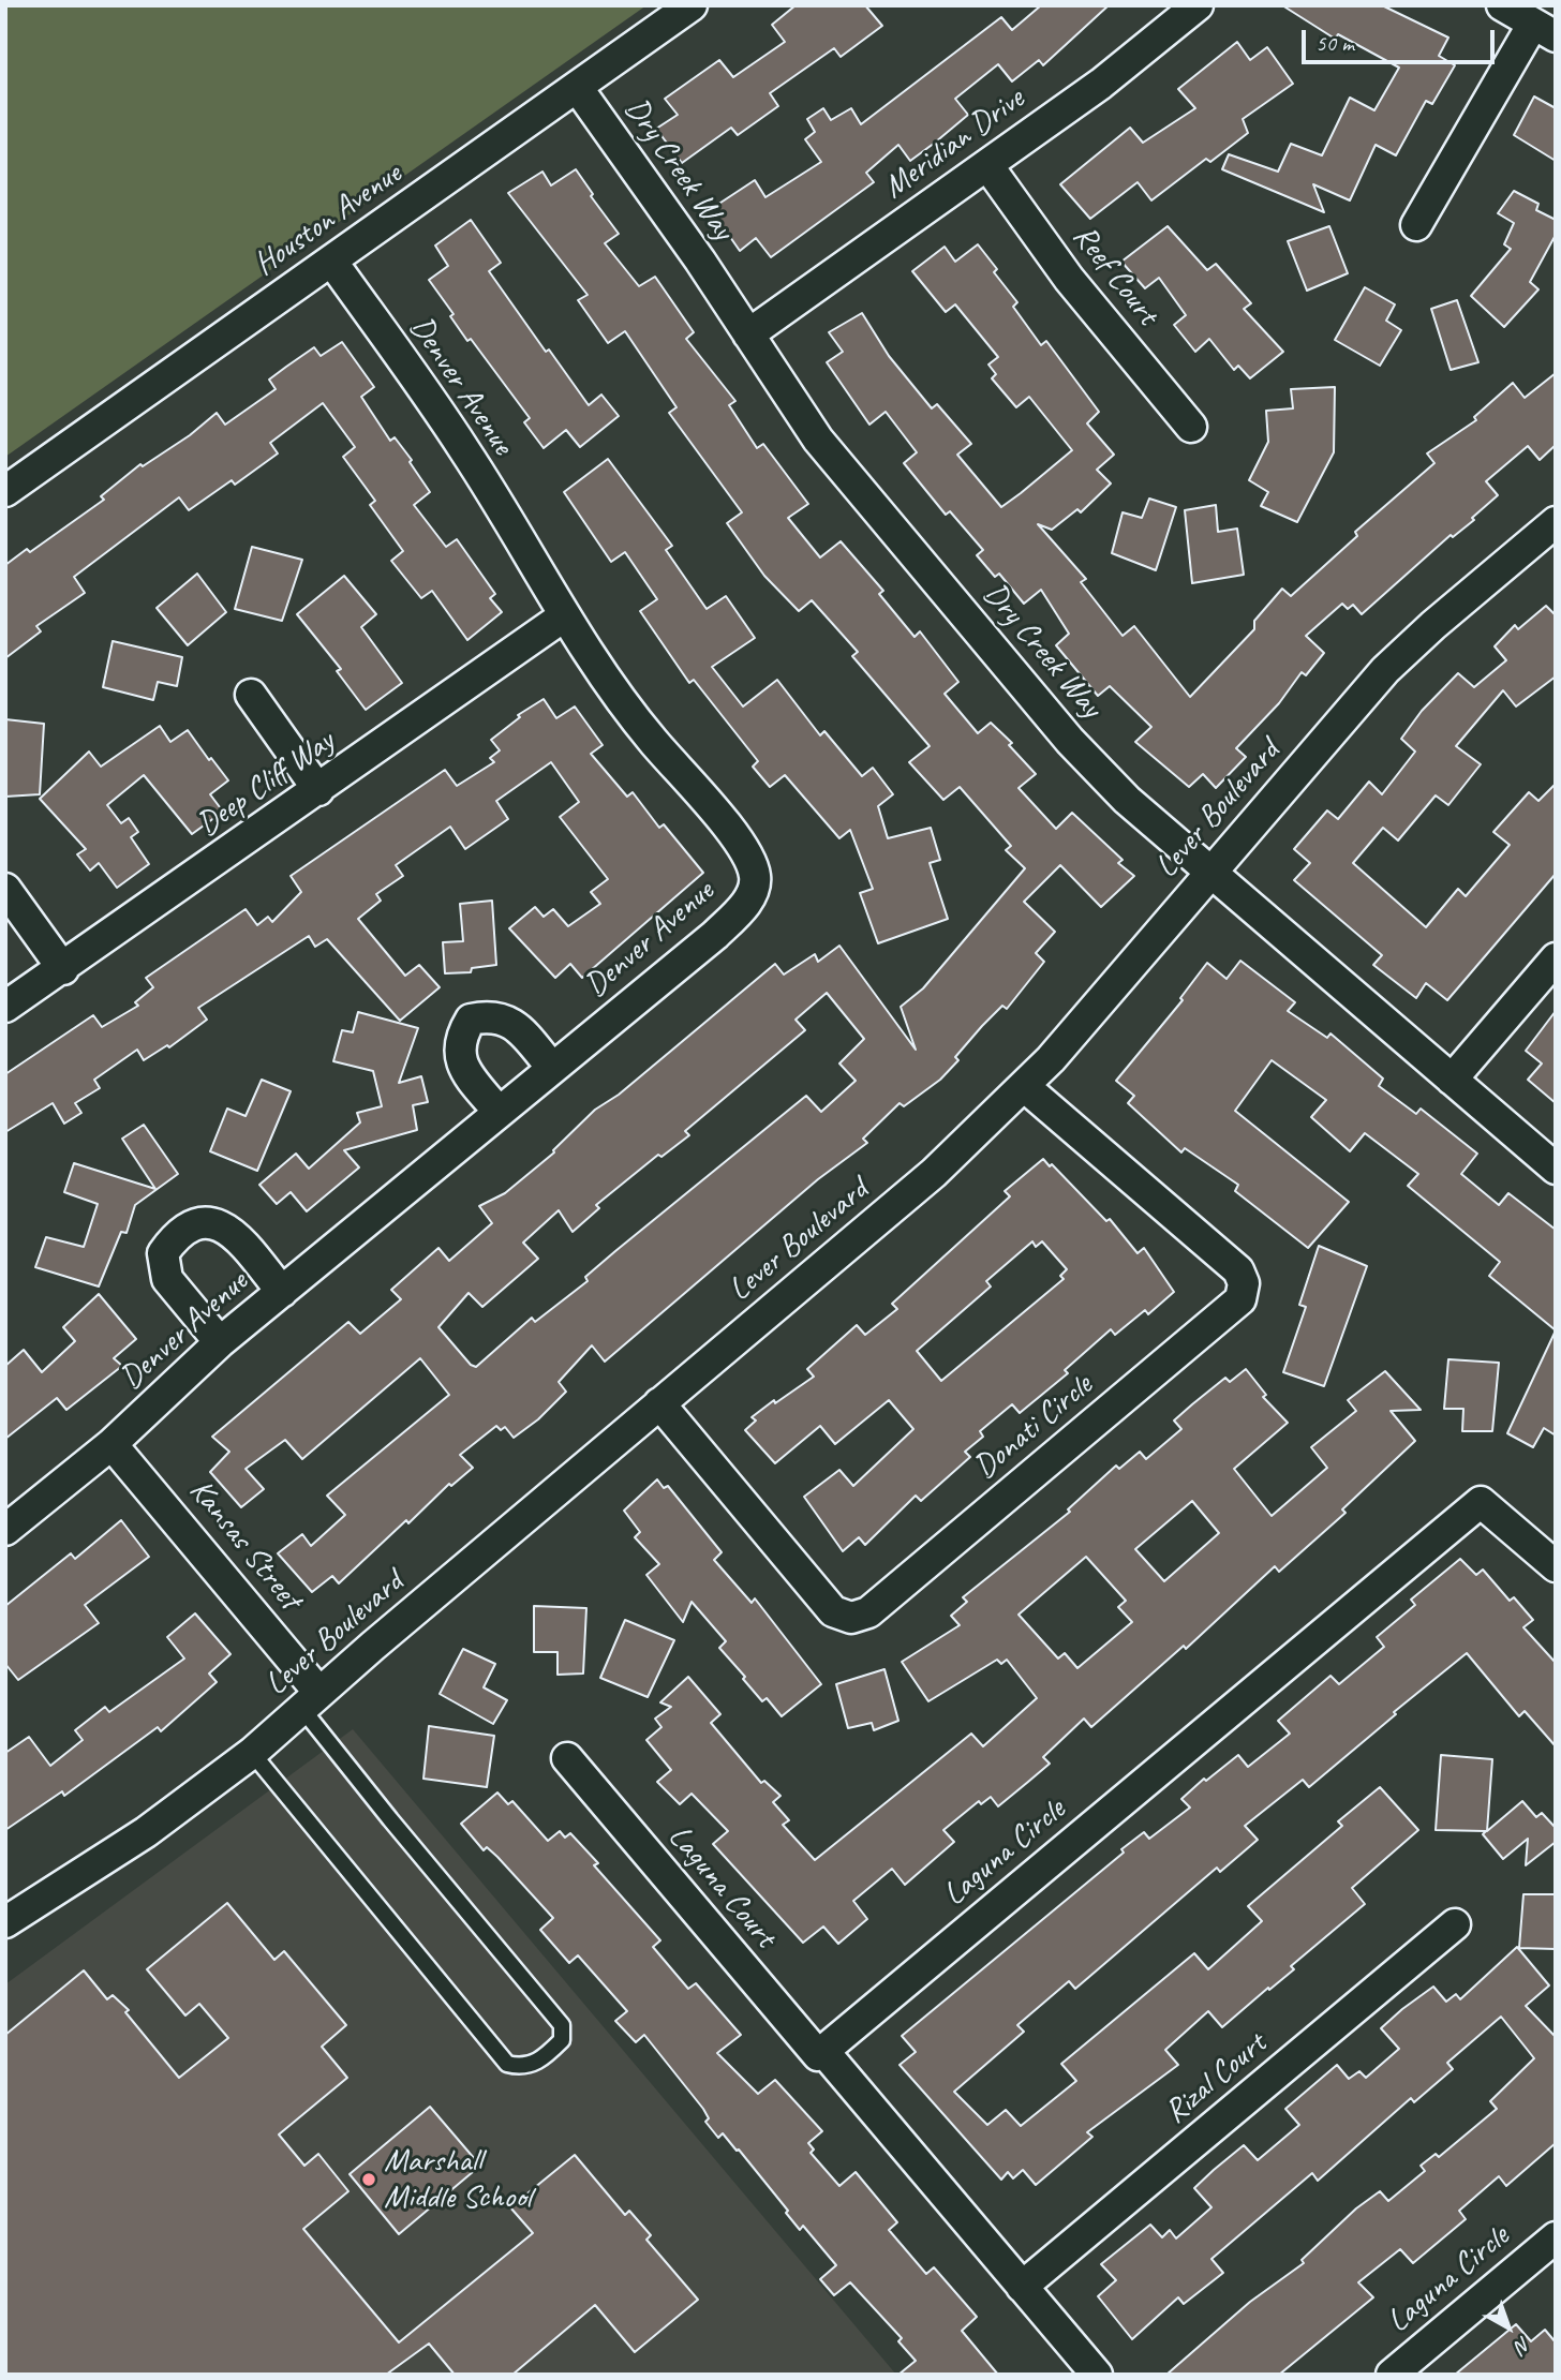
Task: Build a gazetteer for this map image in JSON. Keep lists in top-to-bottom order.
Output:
{
  "streets": {
    "street": [
      "Meridian Drive",
      "Dry Creek Way",
      "Houston Avenue",
      "Reef Court",
      "Denver Avenue",
      "Deep Cliff Way",
      "Lever Boulevard",
      "Donati Circle",
      "Kansas Street",
      "Laguna Circle",
      "Laguna Court",
      "Rizal Court"
    ]
  },
  "crossings": [
    ["Meridian Drive", "Dry Creek Way"],
    ["Meridian Drive", "Reef Court"],
    ["Dry Creek Way", "Houston Avenue"],
    ["Dry Creek Way", "Lever Boulevard"],
    ["Houston Avenue", "Denver Avenue"],
    ["Denver Avenue", "Deep Cliff Way"],
    ["Denver Avenue", "Kansas Street"],
    ["Lever Boulevard", "Donati Circle"],
    ["Lever Boulevard", "Kansas Street"],
    ["Laguna Circle", "Laguna Court"]
  ],
  "places": ["Marshall Middle School"],
  "scale_bar": "50 m",
  "north": "bottom right"
}
